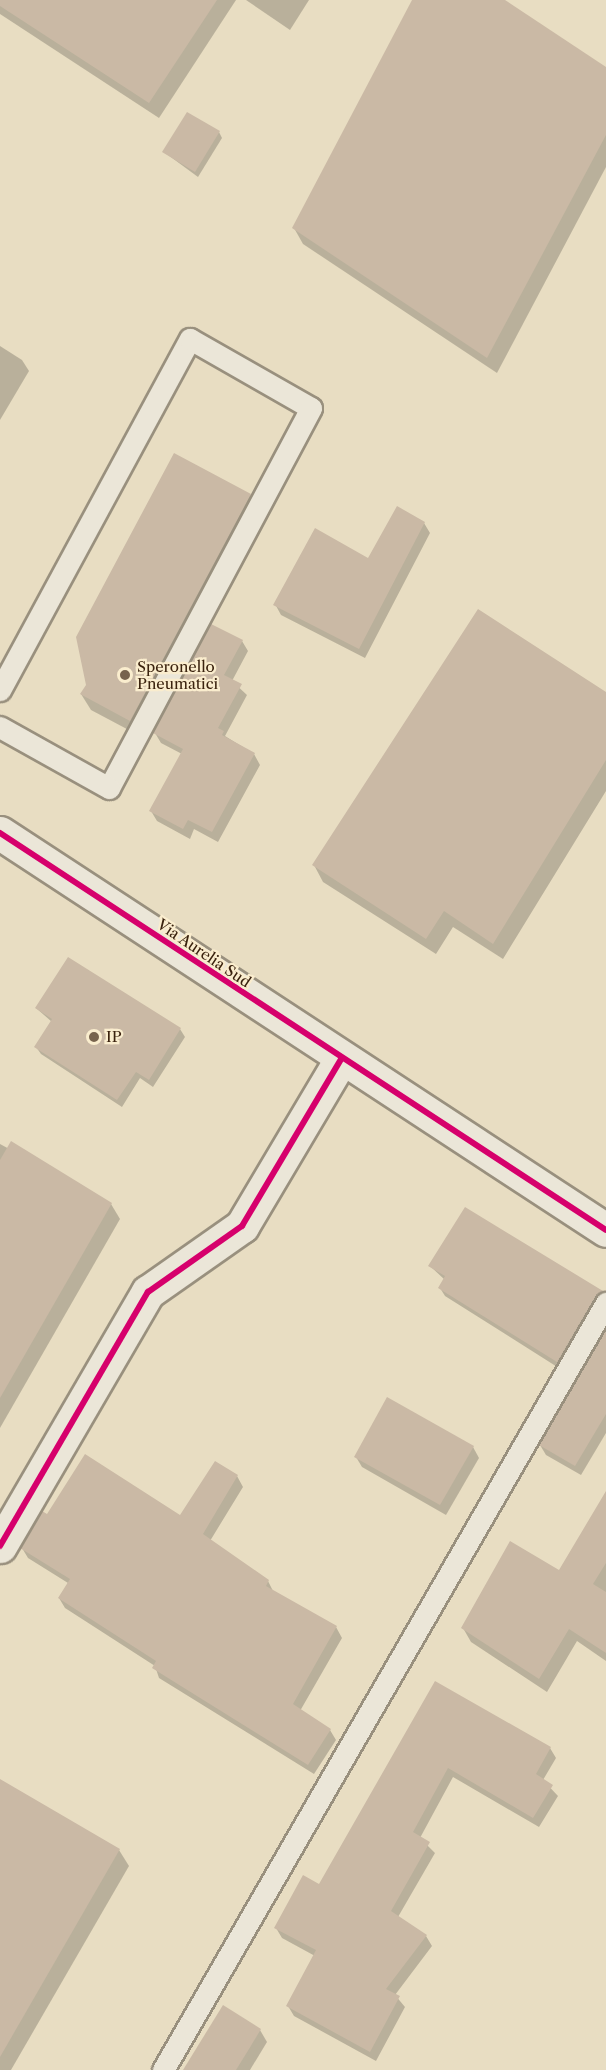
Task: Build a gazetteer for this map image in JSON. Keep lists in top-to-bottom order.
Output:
{
  "streets": {
    "main road": ["Via Aurelia Sud"]
  },
  "places": ["Speronello Pneumatici", "IP"]
}
